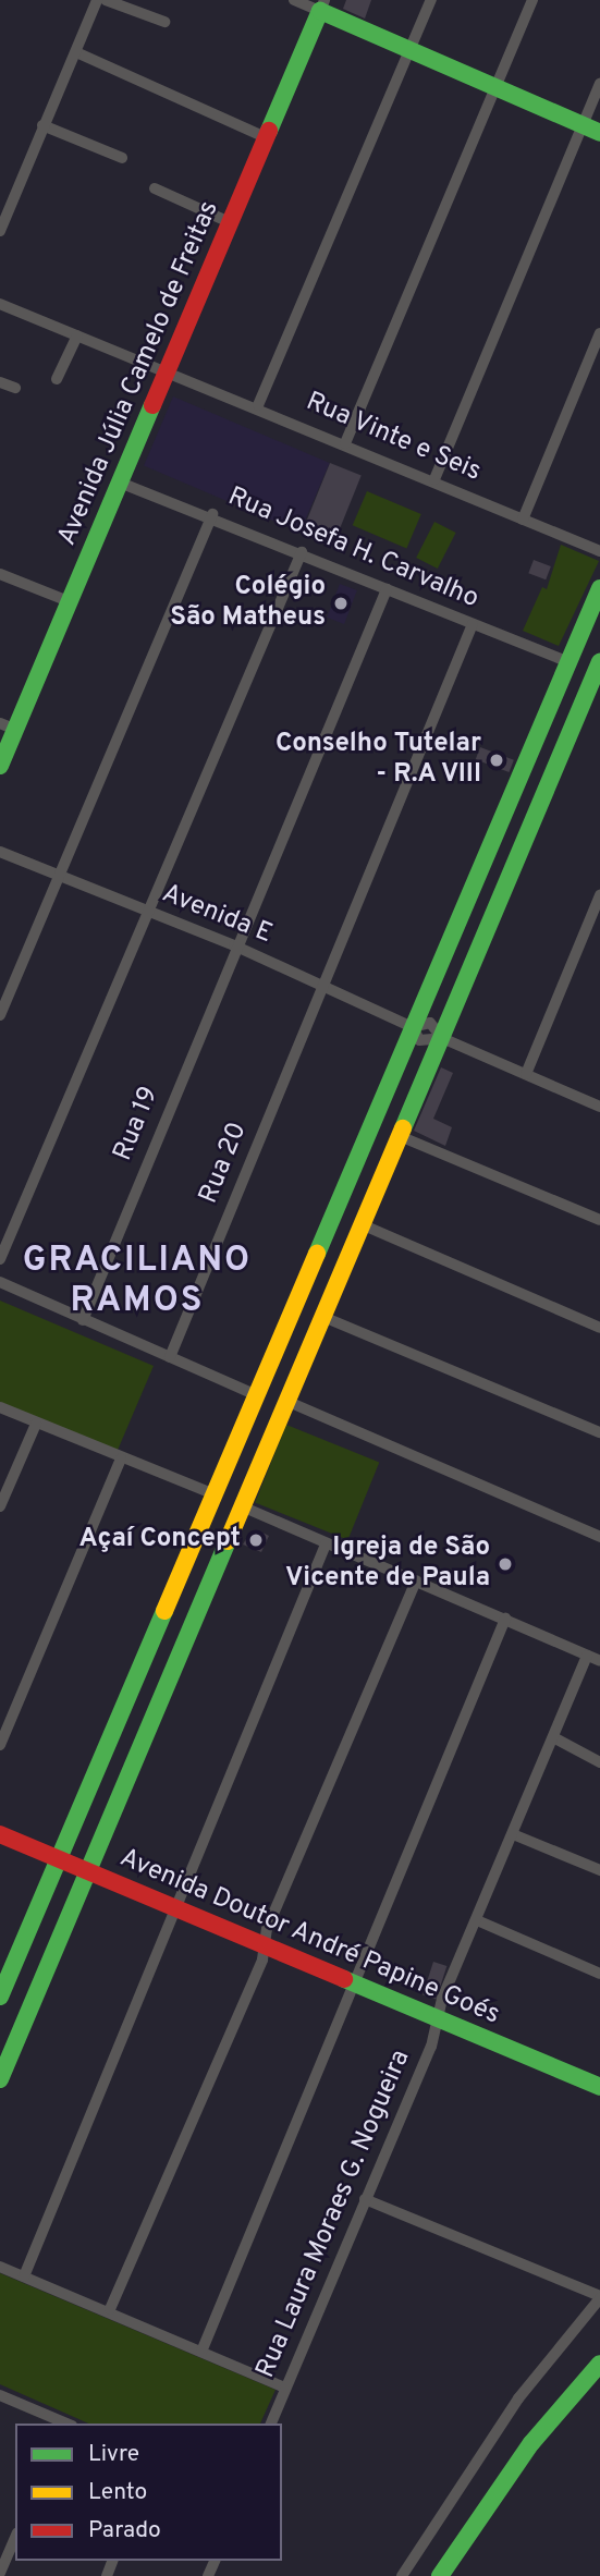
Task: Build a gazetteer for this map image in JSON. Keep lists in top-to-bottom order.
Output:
{
  "streets": {
    "street": [
      "Avenida Júlia Camelo de Freitas",
      "Rua Vinte e Seis",
      "Rua Josefa H. Carvalho",
      "Avenida E",
      "Rua 19",
      "Rua 20",
      "Avenida Doutor André Papine Goés",
      "Rua Laura Moraes G. Nogueira"
    ]
  },
  "crossings": [
    ["Avenida Júlia Camelo de Freitas", "Rua Vinte e Seis"],
    ["Avenida Júlia Camelo de Freitas", "Rua Josefa H. Carvalho"],
    ["Rua Josefa H. Carvalho", "Rua 19"],
    ["Rua Josefa H. Carvalho", "Rua 20"],
    ["Avenida E", "Rua 19"],
    ["Avenida E", "Rua 20"],
    ["Avenida Doutor André Papine Goés", "Rua Laura Moraes G. Nogueira"]
  ],
  "districts": ["GRACILIANO RAMOS"],
  "places": [
    "Colégio São Matheus",
    "Conselho Tutelar - R.A VIII",
    "Açaí Concept",
    "Igreja de São Vicente de Paula"
  ],
  "legend": ["Livre", "Lento", "Parado"]
}
